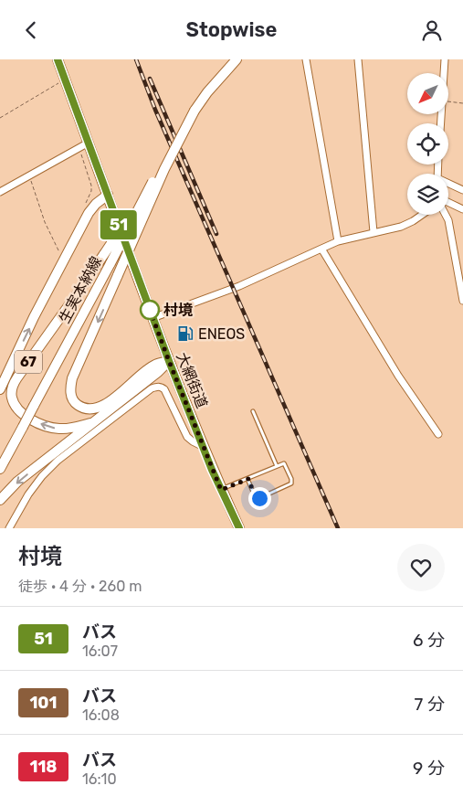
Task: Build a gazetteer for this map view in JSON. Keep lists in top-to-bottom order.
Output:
{
  "streets": {
    "main road": ["生実本納線", "67", "大網街道"]
  },
  "crossings": [
    ["生実本納線", "67"],
    ["67", "大網街道"]
  ],
  "places": {
    "other": ["村境"],
    "fuel station": ["ENEOS"]
  },
  "lines": ["bus line 51"],
  "north": "bottom left",
  "page": {
    "header": "Stopwise",
    "on_map": "51",
    "heading": ["村境", "徒歩 · 4 分 · 260 m"],
    "list": [
      {
        "mark": "51",
        "name": "バス",
        "note": "16:07",
        "value": "6 分"
      },
      {
        "mark": "101",
        "name": "バス",
        "note": "16:08",
        "value": "7 分"
      },
      {
        "mark": "118",
        "name": "バス",
        "note": "16:10",
        "value": "9 分"
      }
    ]
  }
}
